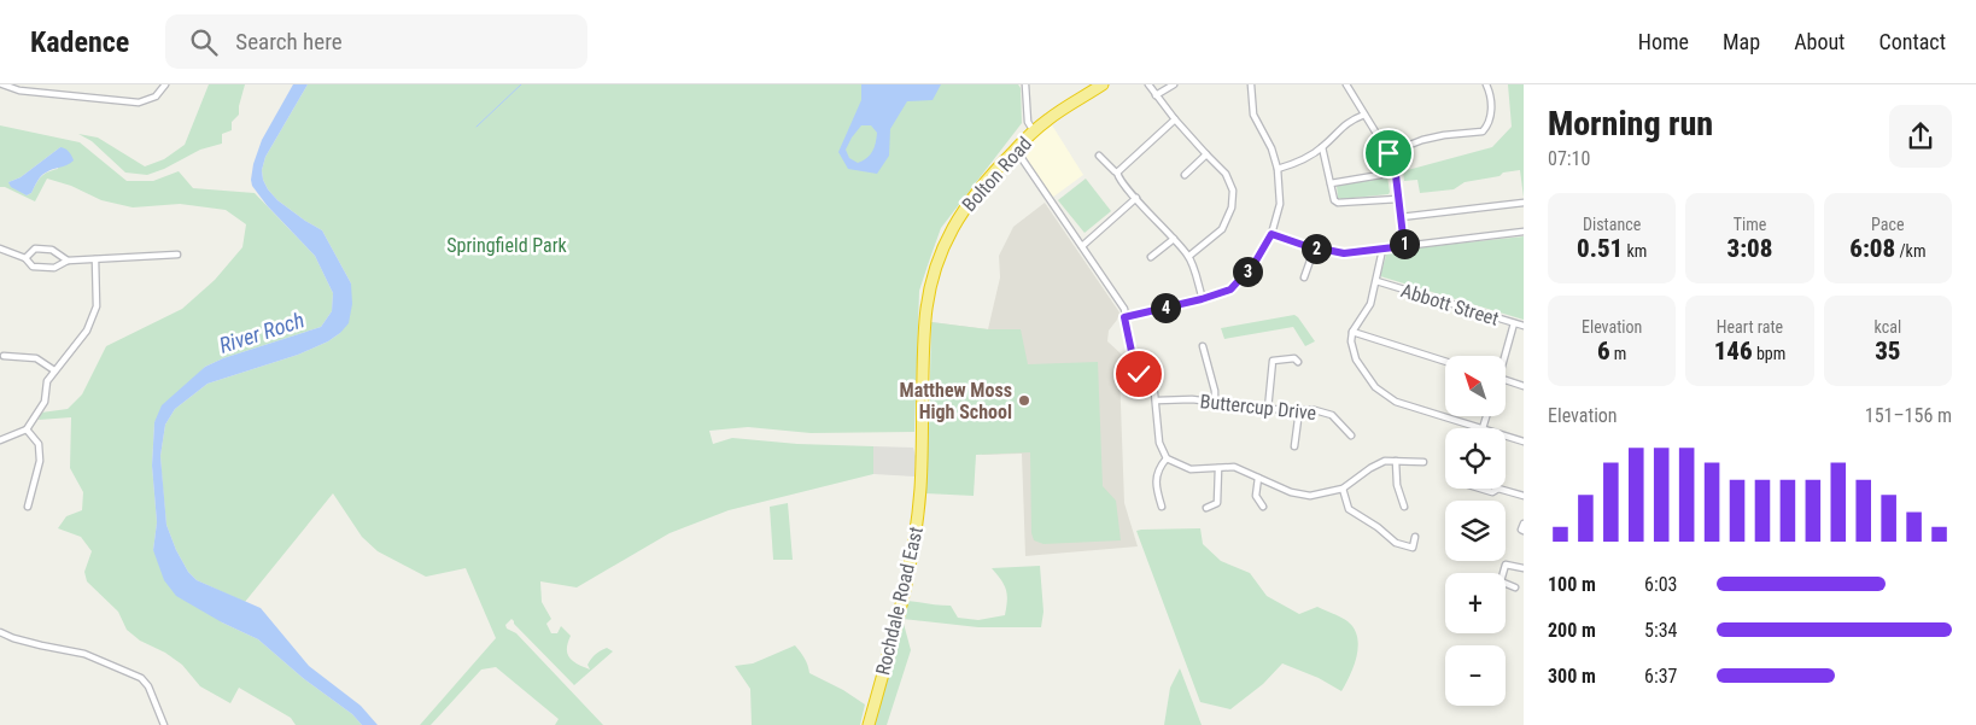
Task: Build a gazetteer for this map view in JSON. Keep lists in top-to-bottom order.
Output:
{
  "streets": {
    "highway": ["Bolton Road", "Rochdale Road East"],
    "street": ["Abbott Street", "Buttercup Drive"]
  },
  "crossings": [
    ["Bolton Road", "Rochdale Road East"]
  ],
  "water": ["River Roch"],
  "parks": ["Springfield Park"],
  "places": ["Matthew Moss High School"],
  "north": "top left",
  "page": {
    "header": "Kadence",
    "search": "Search here",
    "nav": [
      "Home",
      "Map",
      "About",
      "Contact"
    ],
    "heading": ["Morning run", "07:10"],
    "stats": [
      ["Distance", "0.51 km"],
      ["Time", "3:08"],
      ["Pace", "6:08 /km"],
      ["Elevation", "6 m"],
      ["Heart rate", "146 bpm"],
      ["kcal", "35"]
    ],
    "pins": [
      "1",
      "2",
      "3",
      "4"
    ],
    "map_buttons": ["+", "−"],
    "chart": ["Elevation", "151–156 m"],
    "list": [
      {
        "name": "100 m",
        "note": "6:03"
      },
      {
        "name": "200 m",
        "note": "5:34"
      },
      {
        "name": "300 m",
        "note": "6:37"
      }
    ]
  }
}
